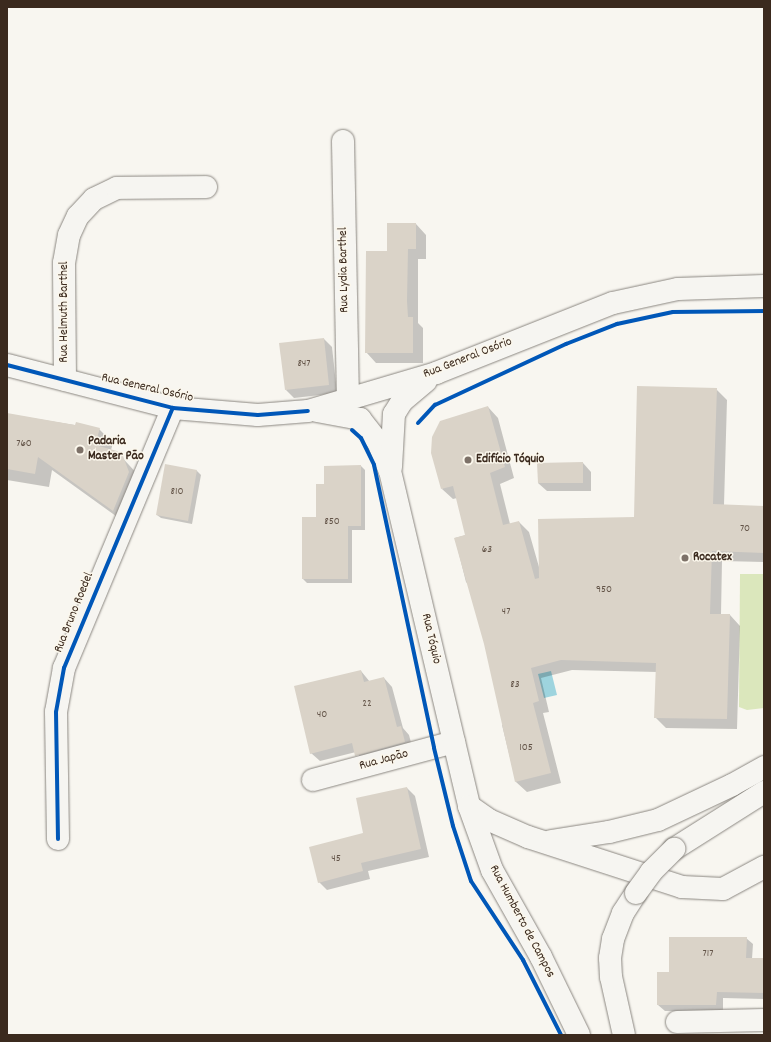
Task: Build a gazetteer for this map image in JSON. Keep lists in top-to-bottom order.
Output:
{
  "streets": {
    "main road": [
      "Rua Lydia Barthel",
      "Rua Helmuth Barthel",
      "Rua General Osório",
      "Rua Bruno Roedel",
      "Rua Tóquio",
      "Rua Japão",
      "Rua Humberto de Campos"
    ]
  },
  "crossings": [
    ["Rua Lydia Barthel", "Rua General Osório"],
    ["Rua Helmuth Barthel", "Rua General Osório"],
    ["Rua General Osório", "Rua Bruno Roedel"],
    ["Rua General Osório", "Rua Tóquio"],
    ["Rua Tóquio", "Rua Japão"],
    ["Rua Tóquio", "Rua Humberto de Campos"]
  ],
  "places": ["Padaria Master Pão", "Edifício Tóquio", "Rocatex"],
  "house_numbers": [
    "847",
    "760",
    "810",
    "850",
    "70",
    "63",
    "950",
    "47",
    "83",
    "22",
    "40",
    "105",
    "45",
    "717"
  ]
}
